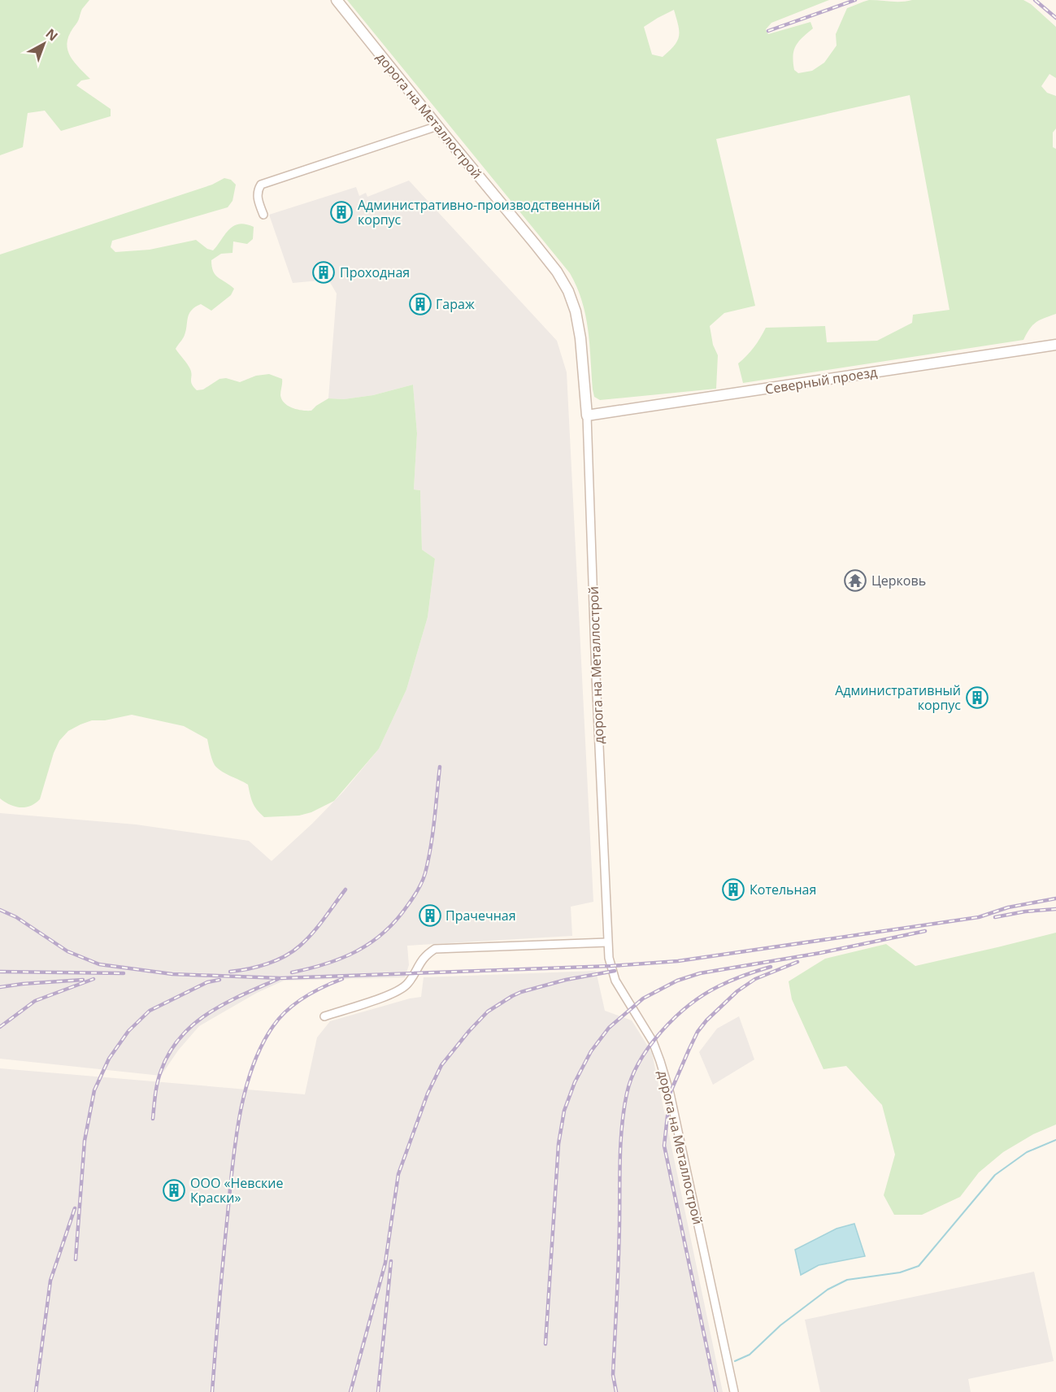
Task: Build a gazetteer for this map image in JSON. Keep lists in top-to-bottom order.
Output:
{
  "streets": {
    "street": ["дорога на Металлострой", "Северный проезд"]
  },
  "crossings": [
    ["дорога на Металлострой", "Северный проезд"]
  ],
  "places": {
    "building": [
      "Административно-производственный корпус",
      "Проходная",
      "Гараж",
      "Административный корпус",
      "Котельная",
      "Прачечная",
      "ООО «Невские Краски»"
    ],
    "temple": ["Церковь"]
  },
  "north": "top right"
}
